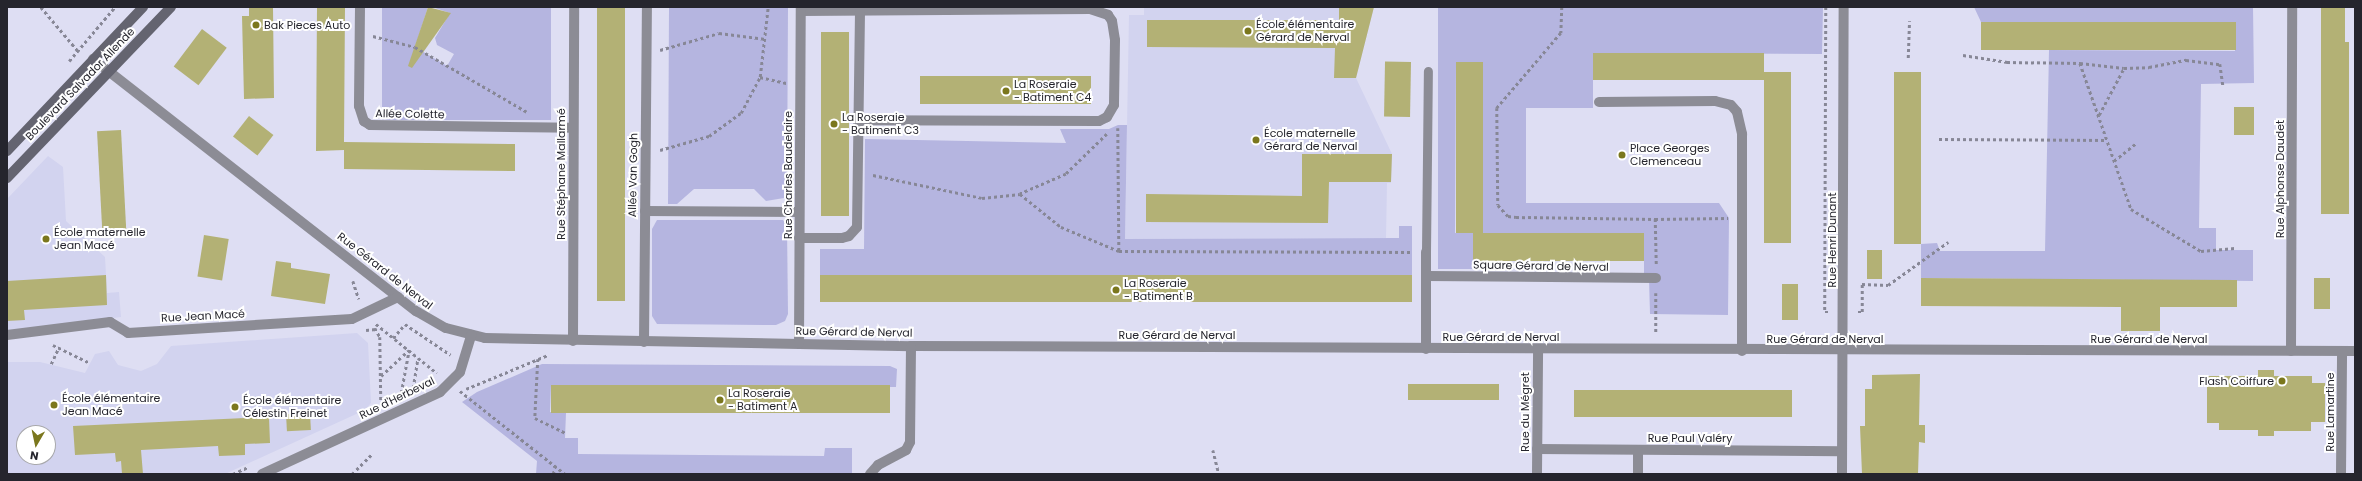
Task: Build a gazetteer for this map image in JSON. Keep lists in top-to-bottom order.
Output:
{
  "streets": {
    "street": [
      "Boulevard Salvador Allende",
      "Allée Colette",
      "Rue Stéphane Mallarmé",
      "Allée Van Gogh",
      "Rue Charles Baudelaire",
      "Rue Alphonse Daudet",
      "Rue Henri Dunant",
      "Square Gérard de Nerval",
      "Rue Gérard de Nerval",
      "Rue Jean Macé",
      "Rue d'Herbeval",
      "Rue du Mégret",
      "Rue Lamartine",
      "Rue Paul Valéry"
    ]
  },
  "crossings": [
    ["Boulevard Salvador Allende", "Rue Gérard de Nerval"],
    ["Allée Colette", "Rue Stéphane Mallarmé"],
    ["Rue Stéphane Mallarmé", "Rue Gérard de Nerval"],
    ["Allée Van Gogh", "Rue Gérard de Nerval"],
    ["Rue Charles Baudelaire", "Rue Gérard de Nerval"],
    ["Rue Alphonse Daudet", "Rue Gérard de Nerval"],
    ["Rue Henri Dunant", "Rue Gérard de Nerval"],
    ["Rue Henri Dunant", "Rue Paul Valéry"],
    ["Rue Gérard de Nerval", "Rue Jean Macé"],
    ["Rue Gérard de Nerval", "Rue d'Herbeval"],
    ["Rue Gérard de Nerval", "Rue du Mégret"],
    ["Rue Gérard de Nerval", "Rue Lamartine"],
    ["Rue du Mégret", "Rue Paul Valéry"]
  ],
  "places": [
    "Bak Pieces Auto",
    "École élémentaire Gérard de Nerval",
    "La Roseraie - Batiment C4",
    "La Roseraie - Batiment C3",
    "École maternelle Gérard de Nerval",
    "Place Georges Clemenceau",
    "École maternelle Jean Macé",
    "La Roseraie - Batiment B",
    "Flash Coiffure",
    "La Roseraie - Batiment A",
    "École élémentaire Jean Macé",
    "École élémentaire Célestin Freinet"
  ],
  "north": "bottom"
}
